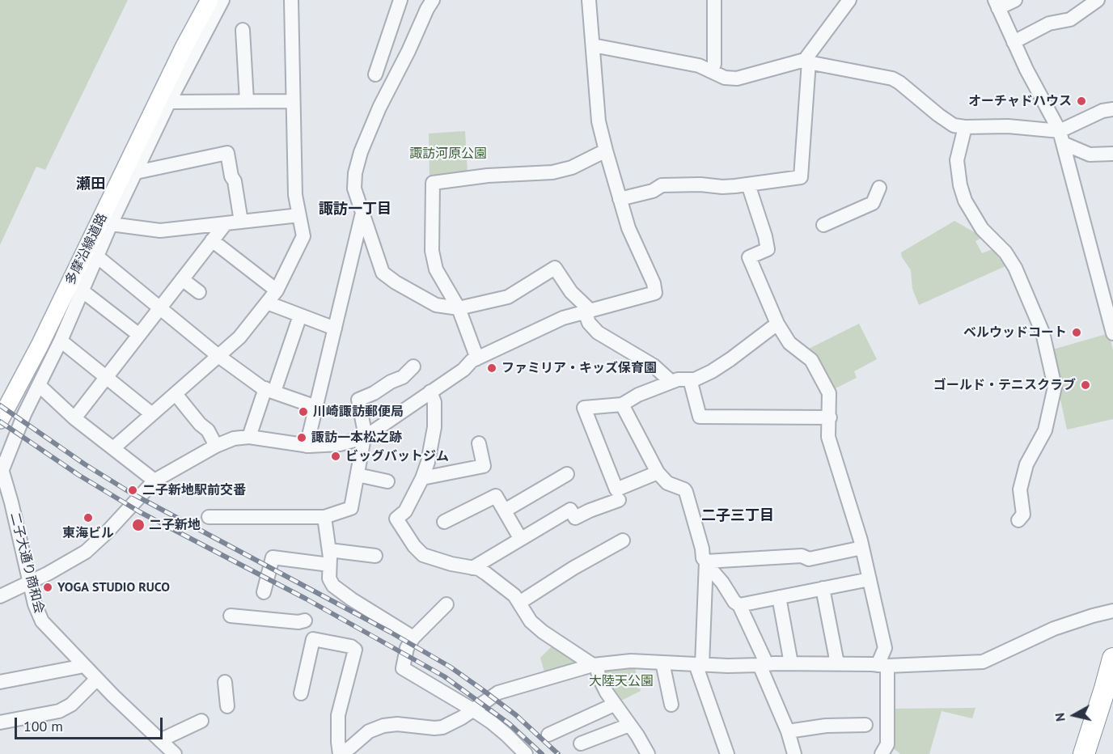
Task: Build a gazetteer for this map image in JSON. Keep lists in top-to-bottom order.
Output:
{
  "streets": {
    "main road": ["多摩沿線道路"],
    "street": ["二子大通り商和会"]
  },
  "districts": ["瀬田", "諏訪一丁目", "二子三丁目"],
  "parks": ["諏訪河原公園", "大陸天公園"],
  "places": [
    "オーチャドハウス",
    "ベルウッドコート",
    "ファミリア・キッズ保育園",
    "ゴールド・テニスクラブ",
    "川崎諏訪郵便局",
    "諏訪一本松之跡",
    "ビッグバットジム",
    "二子新地駅前交番",
    "東海ビル",
    "二子新地",
    "YOGA STUDIO RUCO"
  ],
  "scale_bar": "100 m",
  "north": "left"
}
